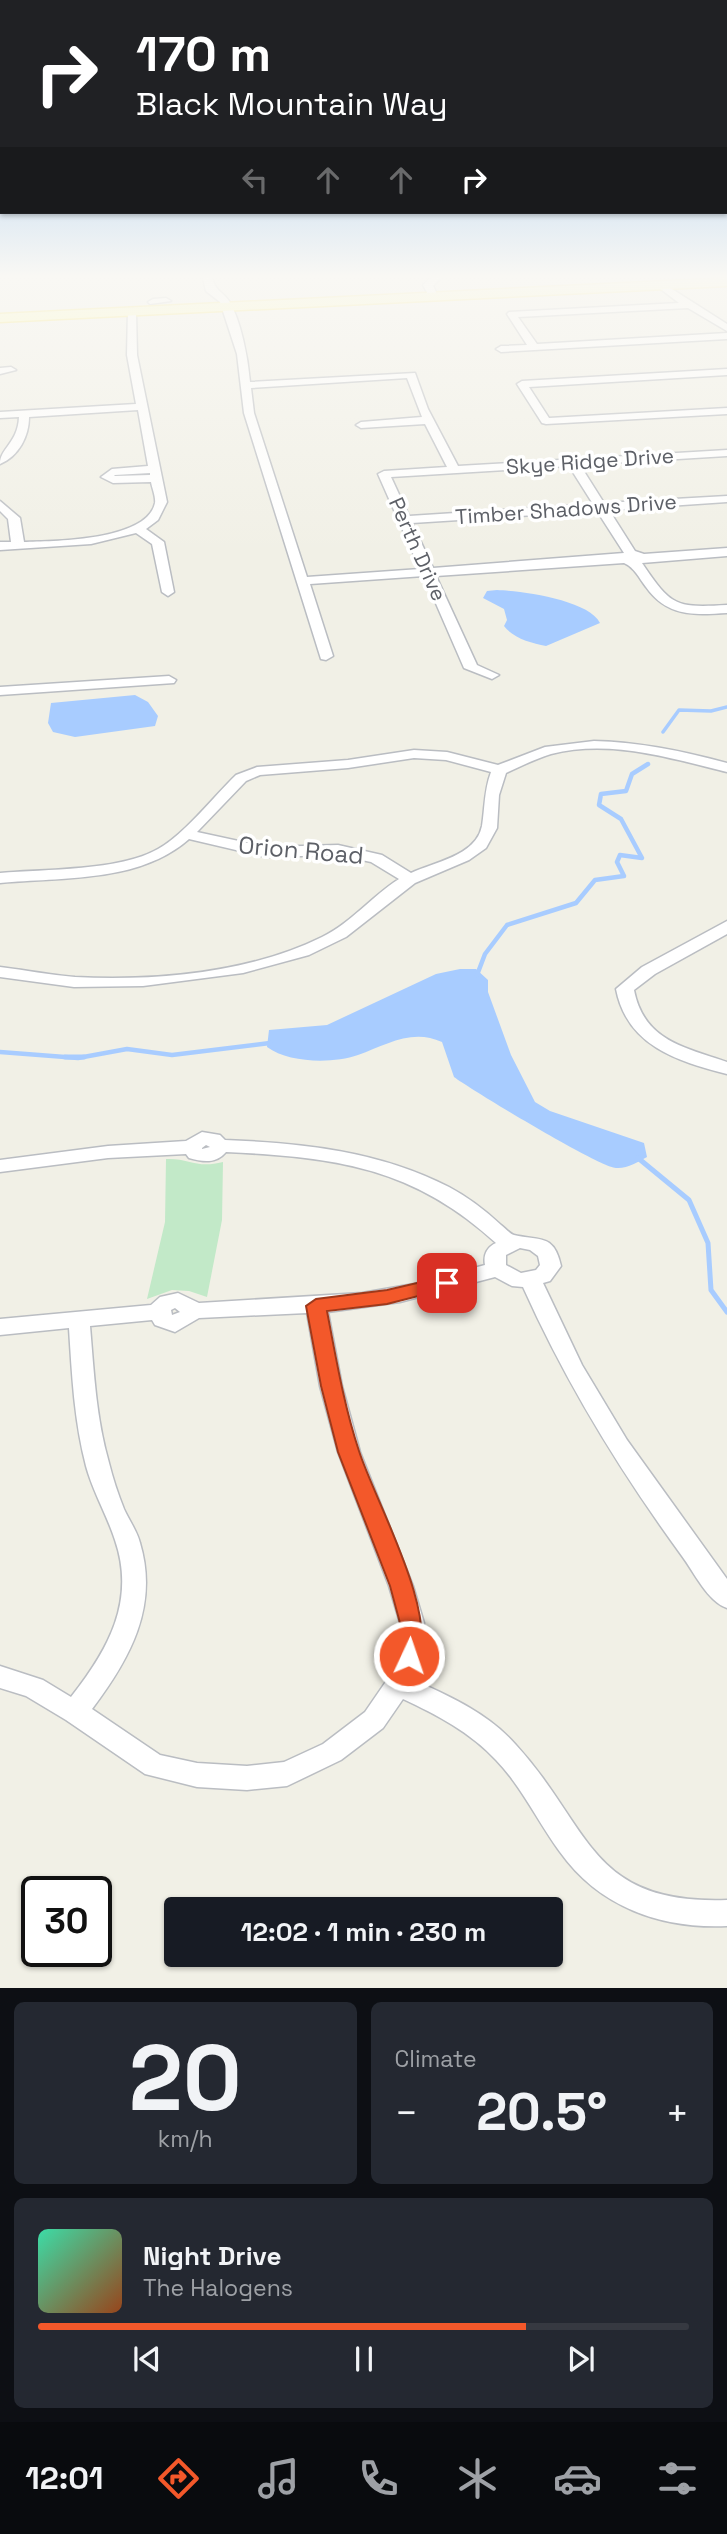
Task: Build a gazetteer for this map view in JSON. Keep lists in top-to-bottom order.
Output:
{
  "streets": {
    "street": [
      "Skye Ridge Drive",
      "Timber Shadows Drive",
      "Perth Drive",
      "Orion Road"
    ]
  },
  "crossings": [
    ["Skye Ridge Drive", "Perth Drive"],
    ["Timber Shadows Drive", "Perth Drive"]
  ],
  "page": {
    "turn": ["170 m", "Black Mountain Way"],
    "limit": "30",
    "trip": "12:02 · 1 min · 230 m",
    "tile": [
      ["20", "km/h"],
      "Climate"
    ],
    "heat": ["−", "20.5°", "+"],
    "song": ["Night Drive", "The Halogens"],
    "tabs": "12:01"
  }
}
